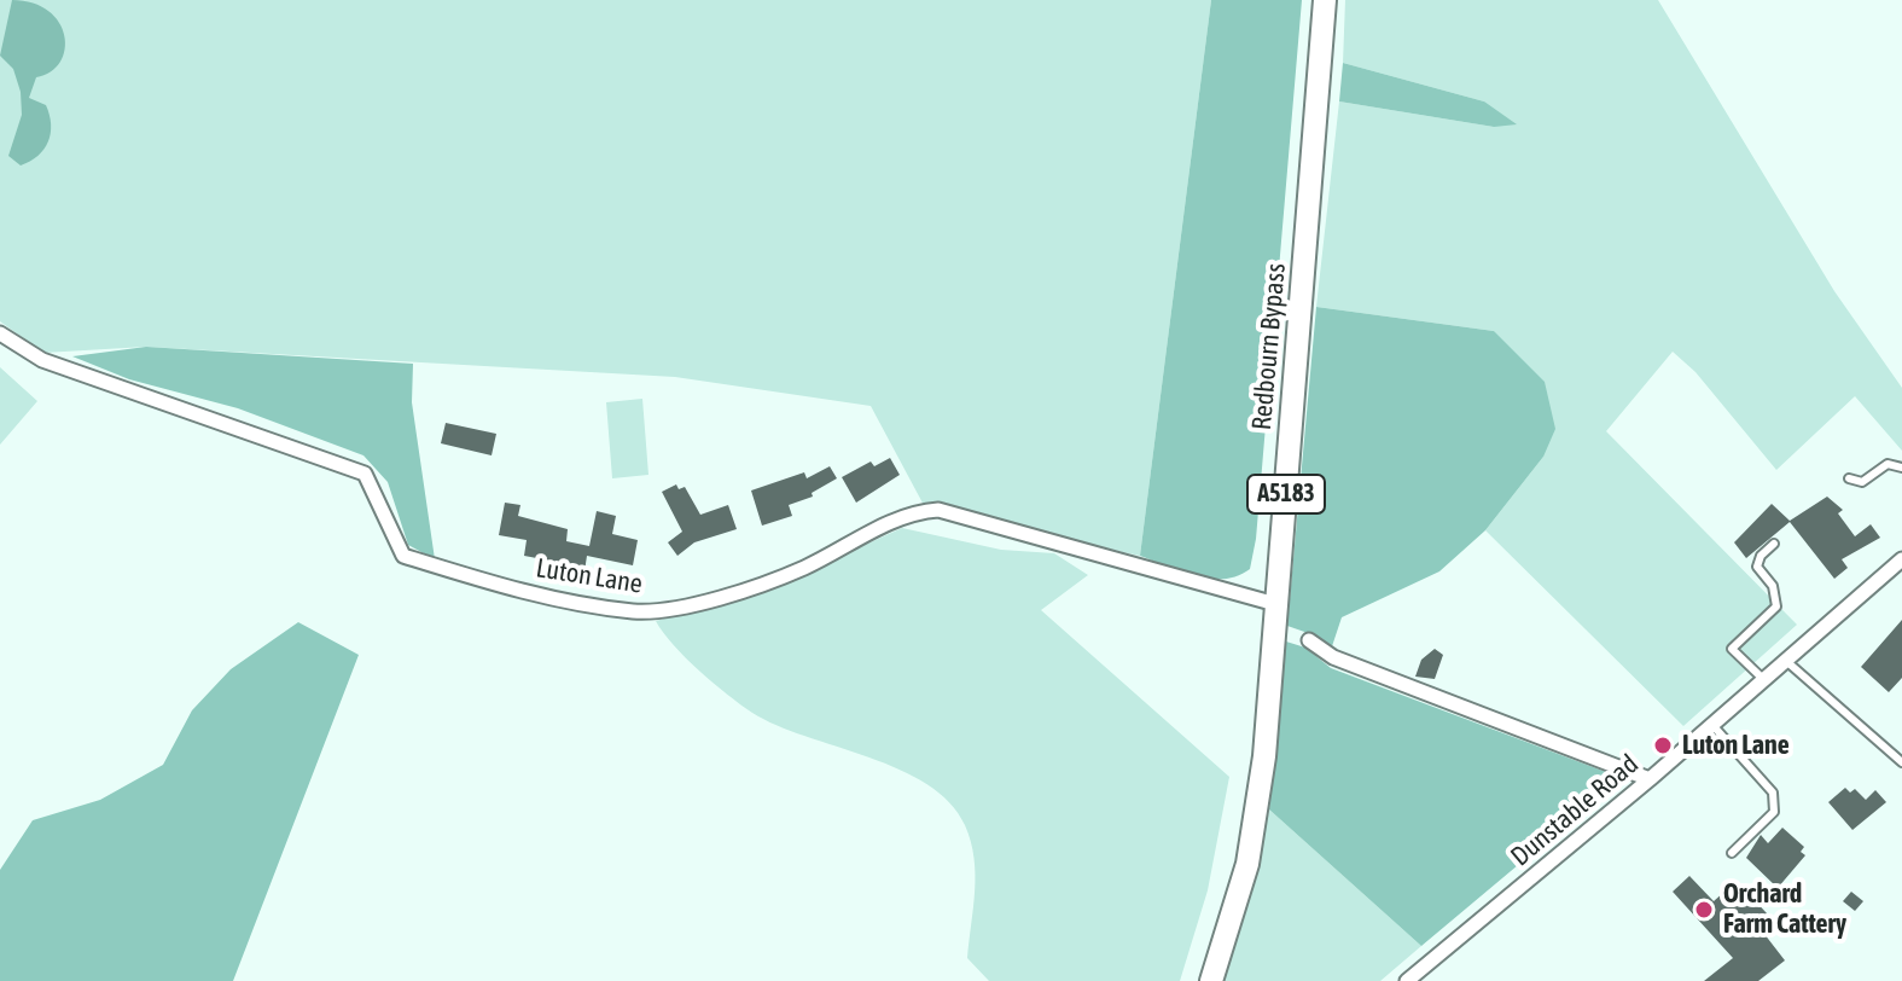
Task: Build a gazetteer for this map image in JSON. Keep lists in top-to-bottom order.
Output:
{
  "streets": {
    "main road": ["Redbourn Bypass", "A5183"],
    "street": ["Luton Lane", "Dunstable Road"]
  },
  "crossings": [
    ["Redbourn Bypass", "Luton Lane"]
  ],
  "places": ["Luton Lane", "Orchard Farm Cattery"]
}
